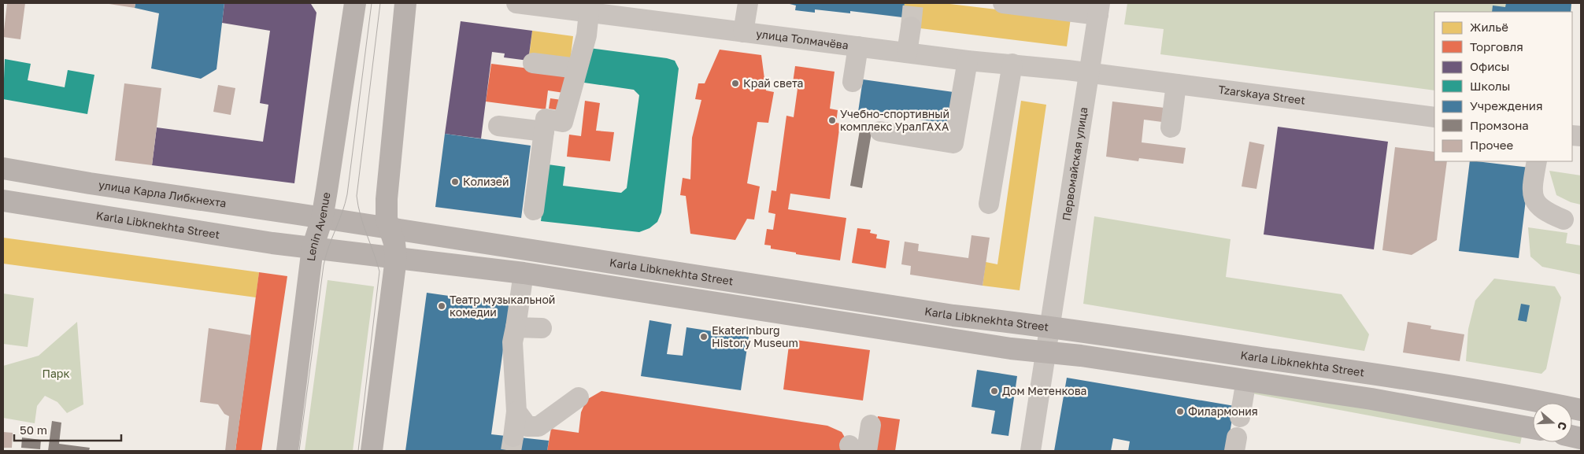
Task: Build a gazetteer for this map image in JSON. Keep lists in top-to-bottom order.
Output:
{
  "streets": {
    "main road": ["улица Карла Либкнехта", "Karla Libknekhta Street", "Lenin Avenue"],
    "street": ["улица Толмачёва", "Tzarskaya Street", "Первомайская улица"]
  },
  "crossings": [
    ["улица Толмачёва", "Tzarskaya Street"],
    ["улица Толмачёва", "Первомайская улица"],
    ["Tzarskaya Street", "Первомайская улица"],
    ["Первомайская улица", "Karla Libknekhta Street"],
    ["улица Карла Либкнехта", "Karla Libknekhta Street"],
    ["улица Карла Либкнехта", "Lenin Avenue"],
    ["Karla Libknekhta Street", "Lenin Avenue"]
  ],
  "parks": ["Парк"],
  "places": [
    "Край света",
    "Учебно-спортивный комплекс УралГАХА",
    "Колизей",
    "Театр музыкальной комедии",
    "Ekaterinburg History Museum",
    "Дом Метенкова",
    "Филармония"
  ],
  "legend": [
    "Жильё",
    "Торговля",
    "Офисы",
    "Школы",
    "Учреждения",
    "Промзона",
    "Прочее"
  ],
  "scale_bar": "50 m",
  "north": "right"
}
